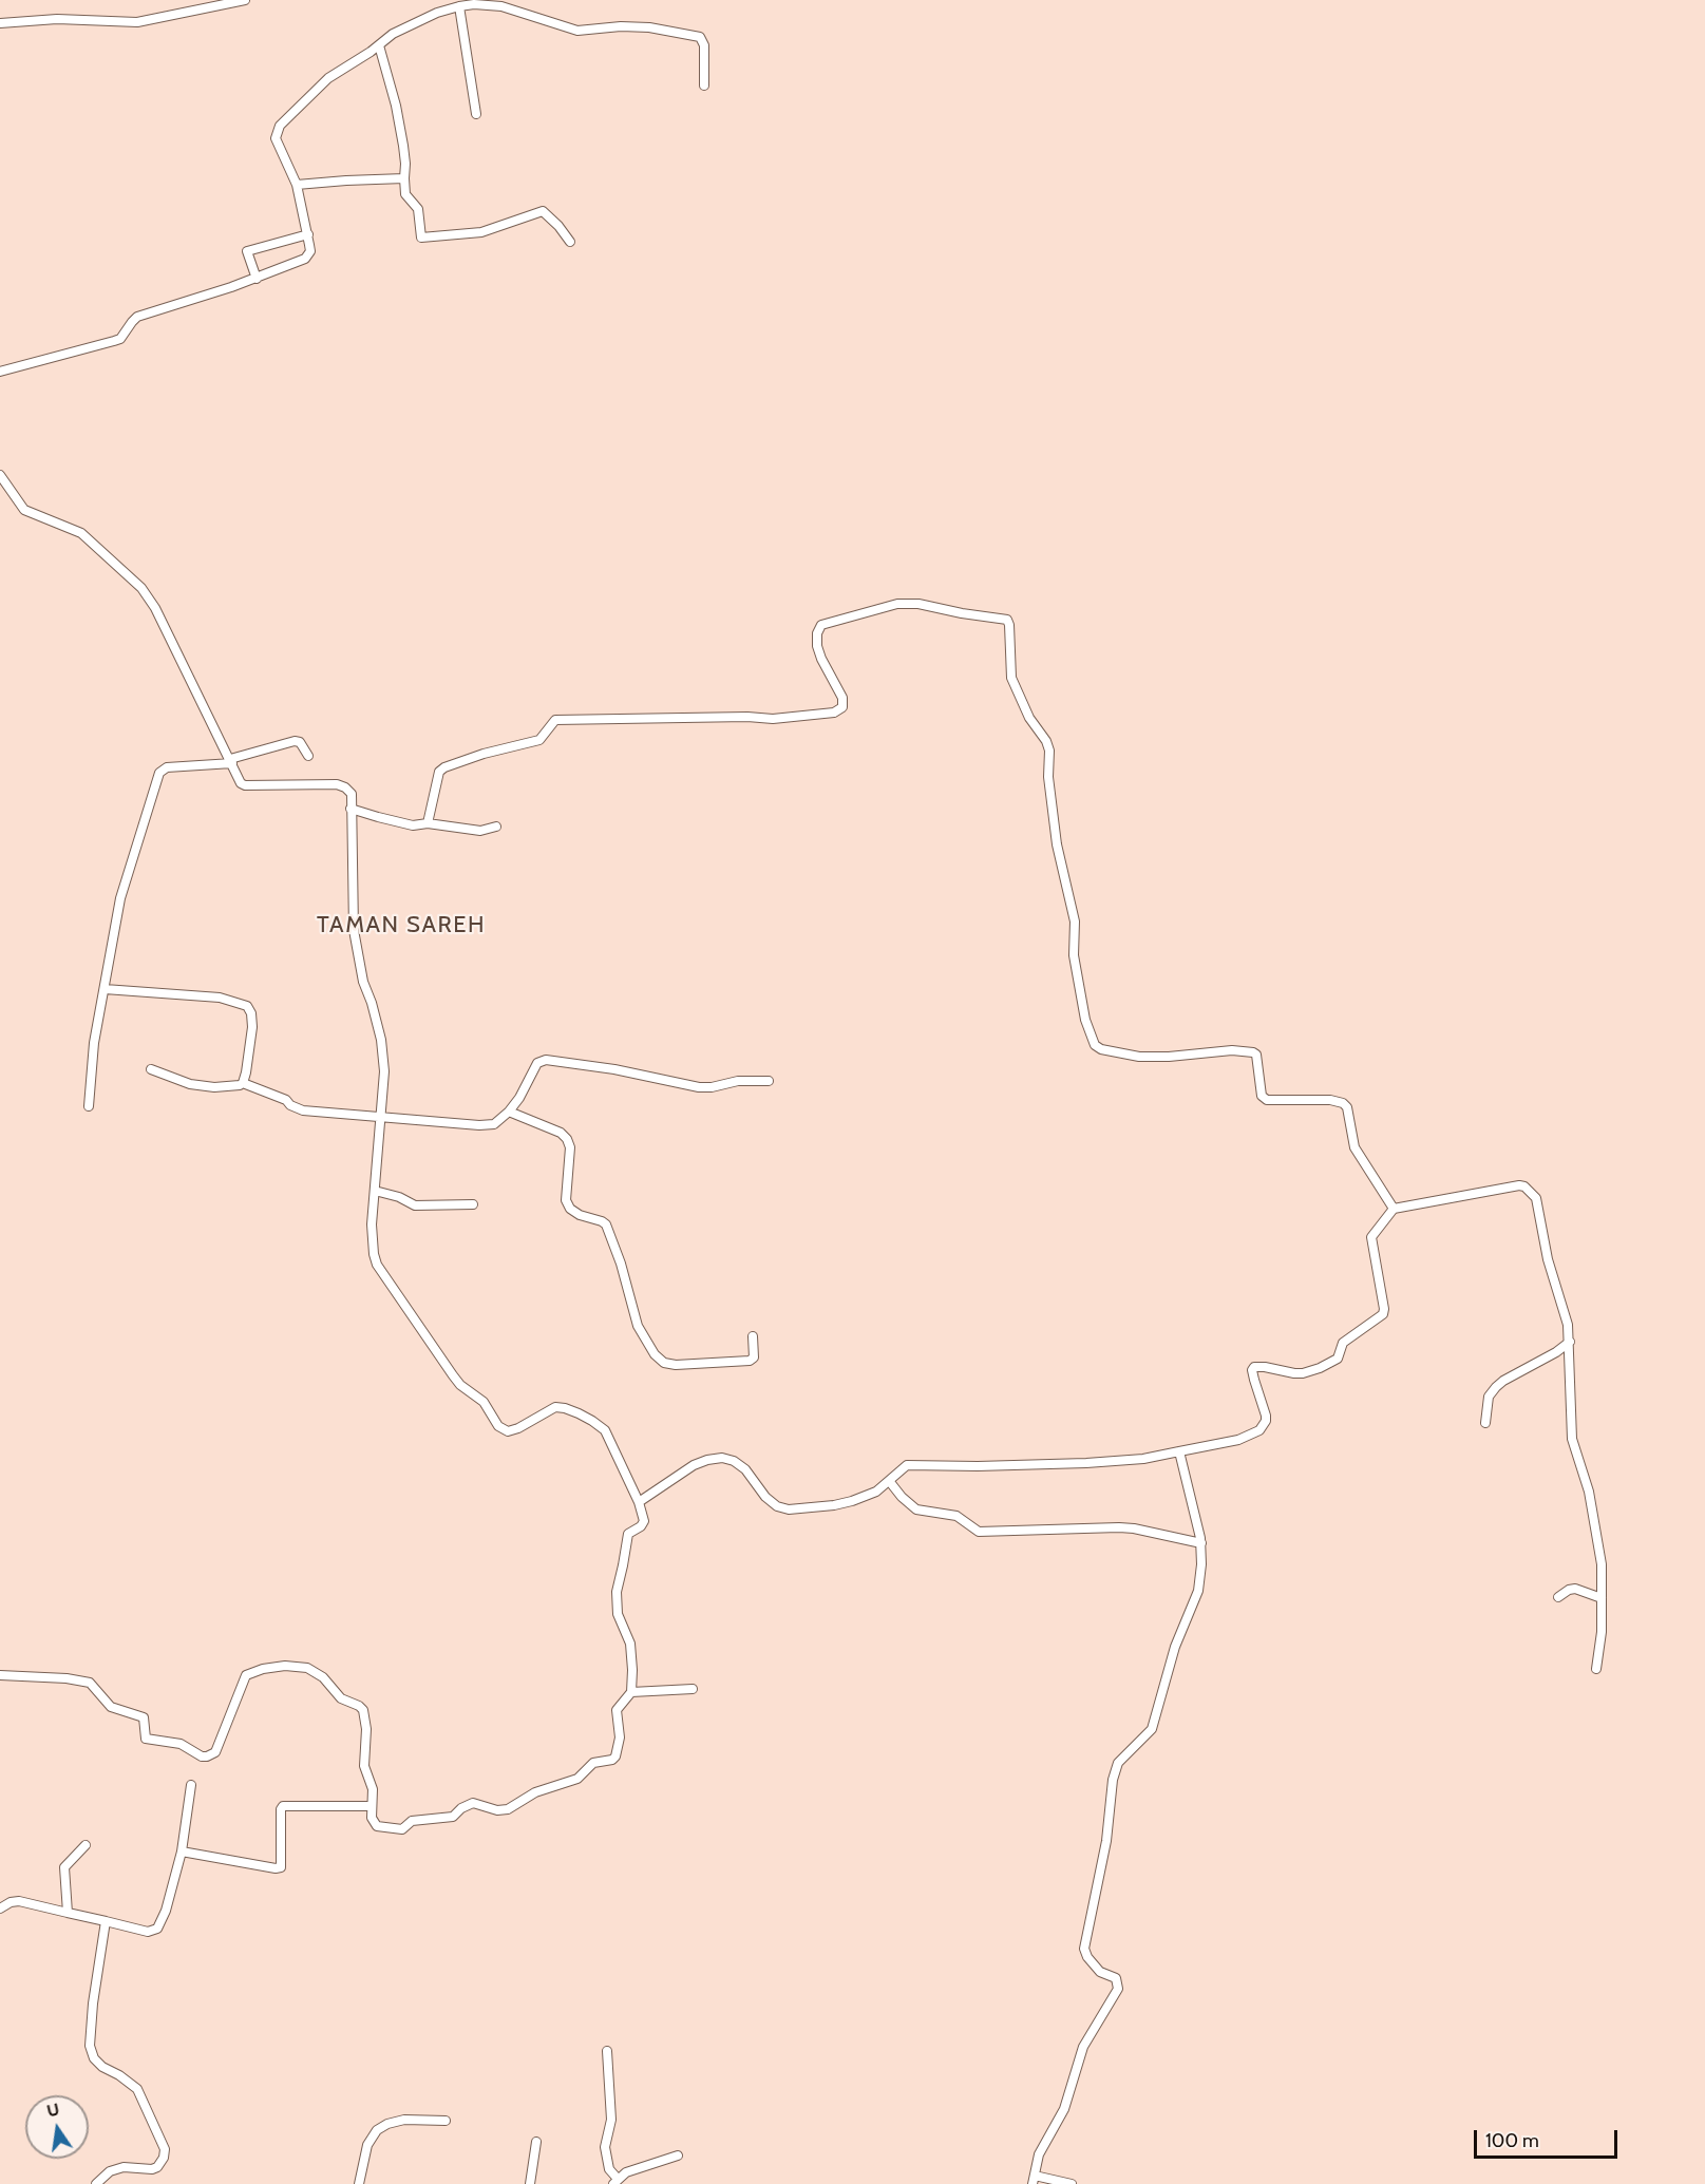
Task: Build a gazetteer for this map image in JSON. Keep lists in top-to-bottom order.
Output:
{
  "districts": ["TAMAN SAREH"],
  "scale_bar": "100 m",
  "north": "top"
}
